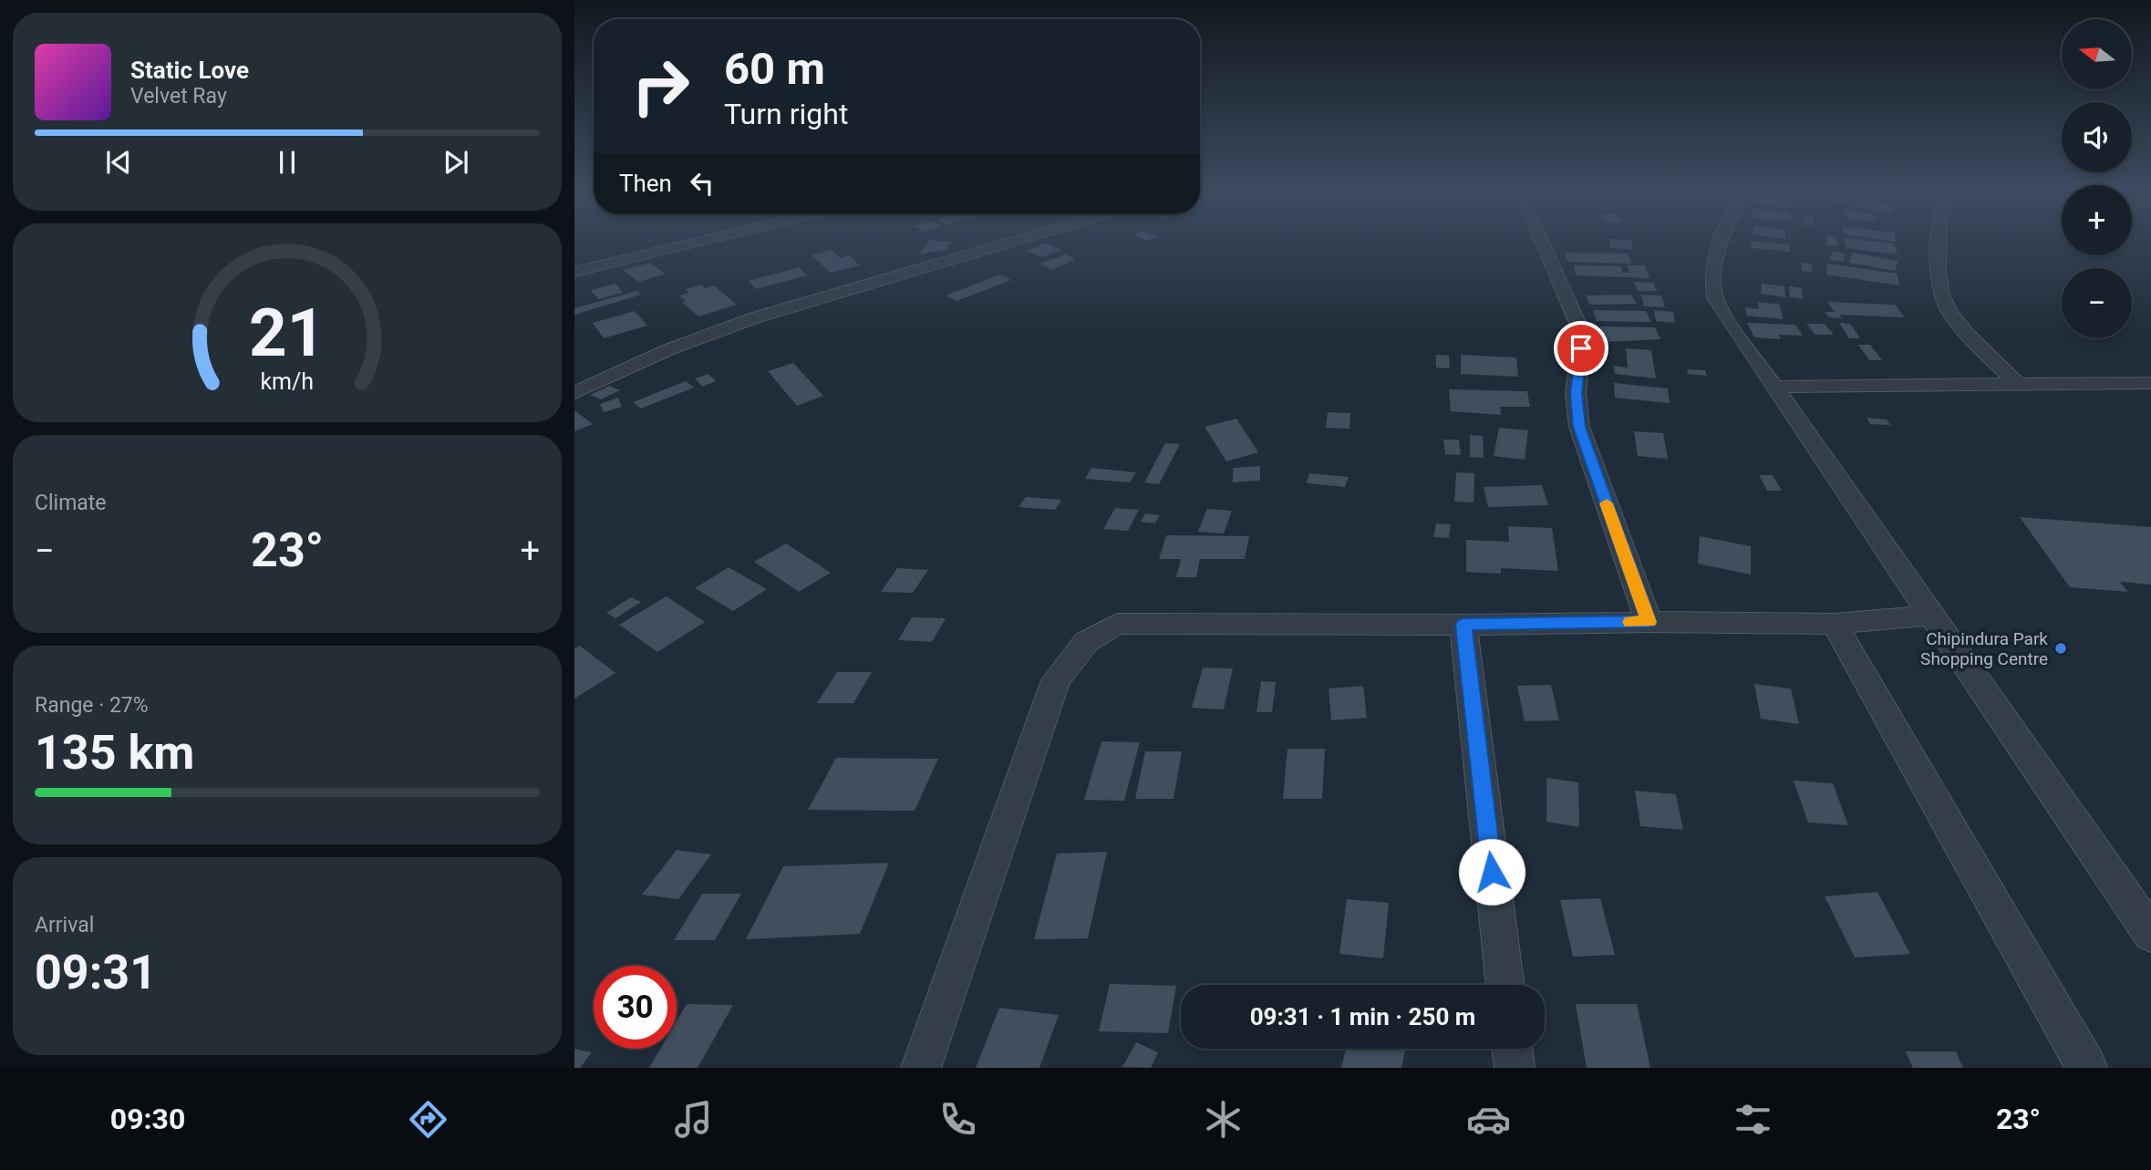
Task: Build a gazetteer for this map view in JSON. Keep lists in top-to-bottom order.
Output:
{
  "places": ["Chipindura Park Shopping Centre"],
  "north": "left",
  "page": {
    "map_buttons": ["+", "−"],
    "turn": ["60 m", "Turn right"],
    "song": ["Static Love", "Velvet Ray"],
    "then": "Then",
    "tile": [
      "Climate",
      ["Range · 27%", "135 km"],
      ["Arrival", "09:31"]
    ],
    "heat": ["−", "23°", "+"],
    "limit": "30",
    "trip": "09:31 · 1 min · 250 m",
    "tabs": ["09:30", "23°"],
    "gauge": ["21", "km/h"]
  }
}
